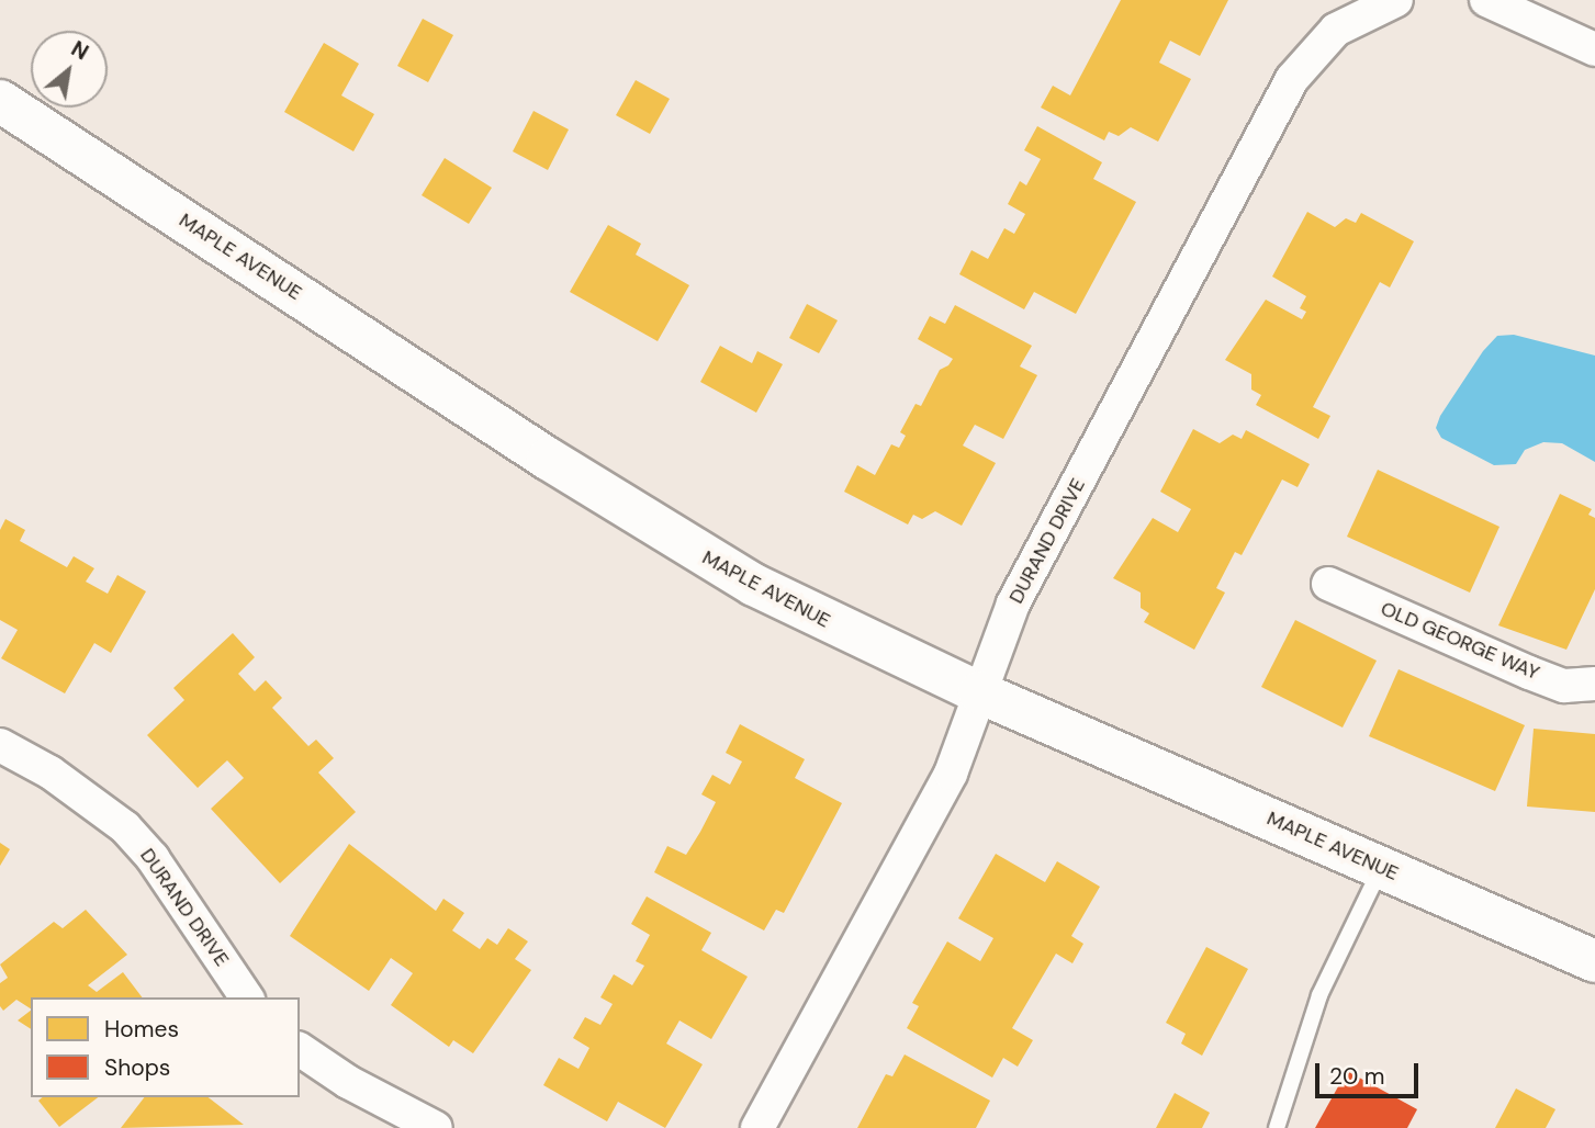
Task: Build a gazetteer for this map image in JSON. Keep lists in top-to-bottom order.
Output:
{
  "streets": {
    "main road": ["MAPLE AVENUE"],
    "street": ["DURAND DRIVE", "OLD GEORGE WAY"]
  },
  "crossings": [
    ["MAPLE AVENUE", "DURAND DRIVE"]
  ],
  "legend": ["Homes", "Shops"],
  "scale_bar": "20 m",
  "north": "top right"
}
